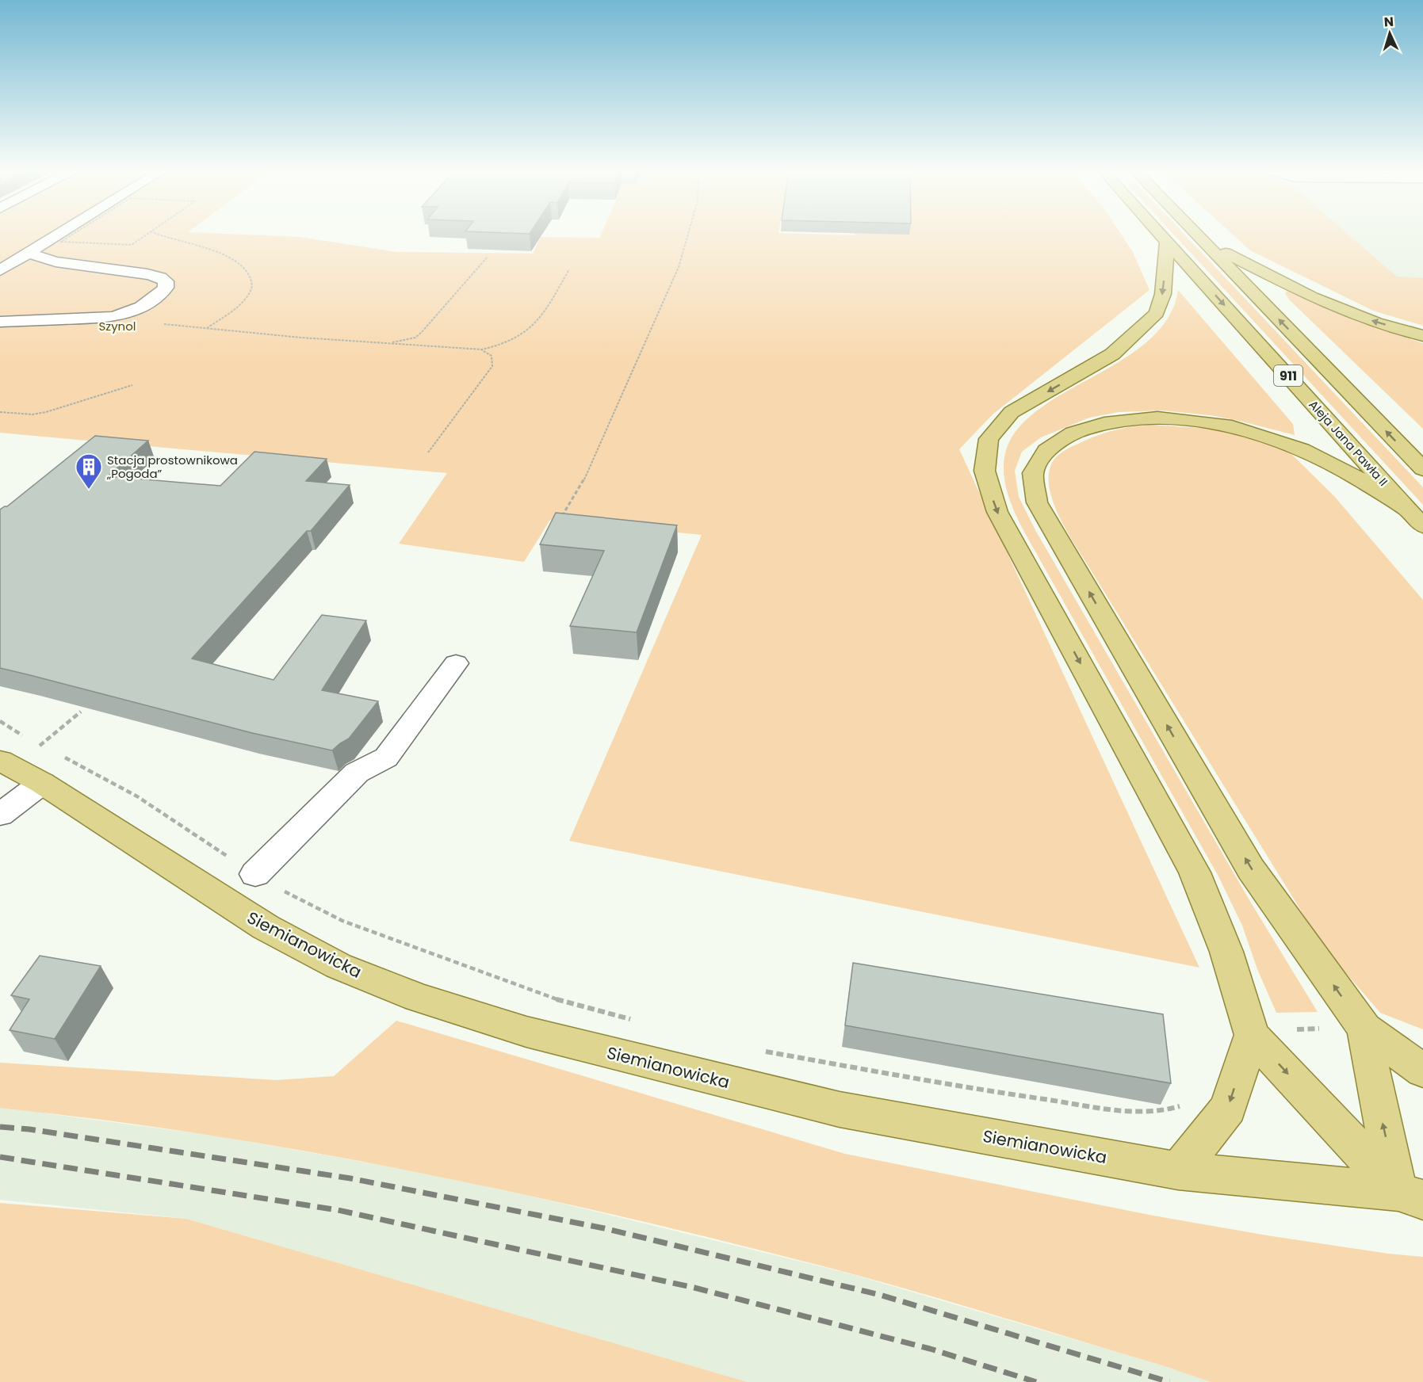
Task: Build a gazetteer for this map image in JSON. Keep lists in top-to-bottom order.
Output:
{
  "streets": {
    "main road": ["911", "Aleja Jana Pawła II", "Siemianowicka"]
  },
  "parks": ["Szynol"],
  "places": {
    "building": ["Stacja prostownikowa „Pogoda”"]
  },
  "north": "top"
}
